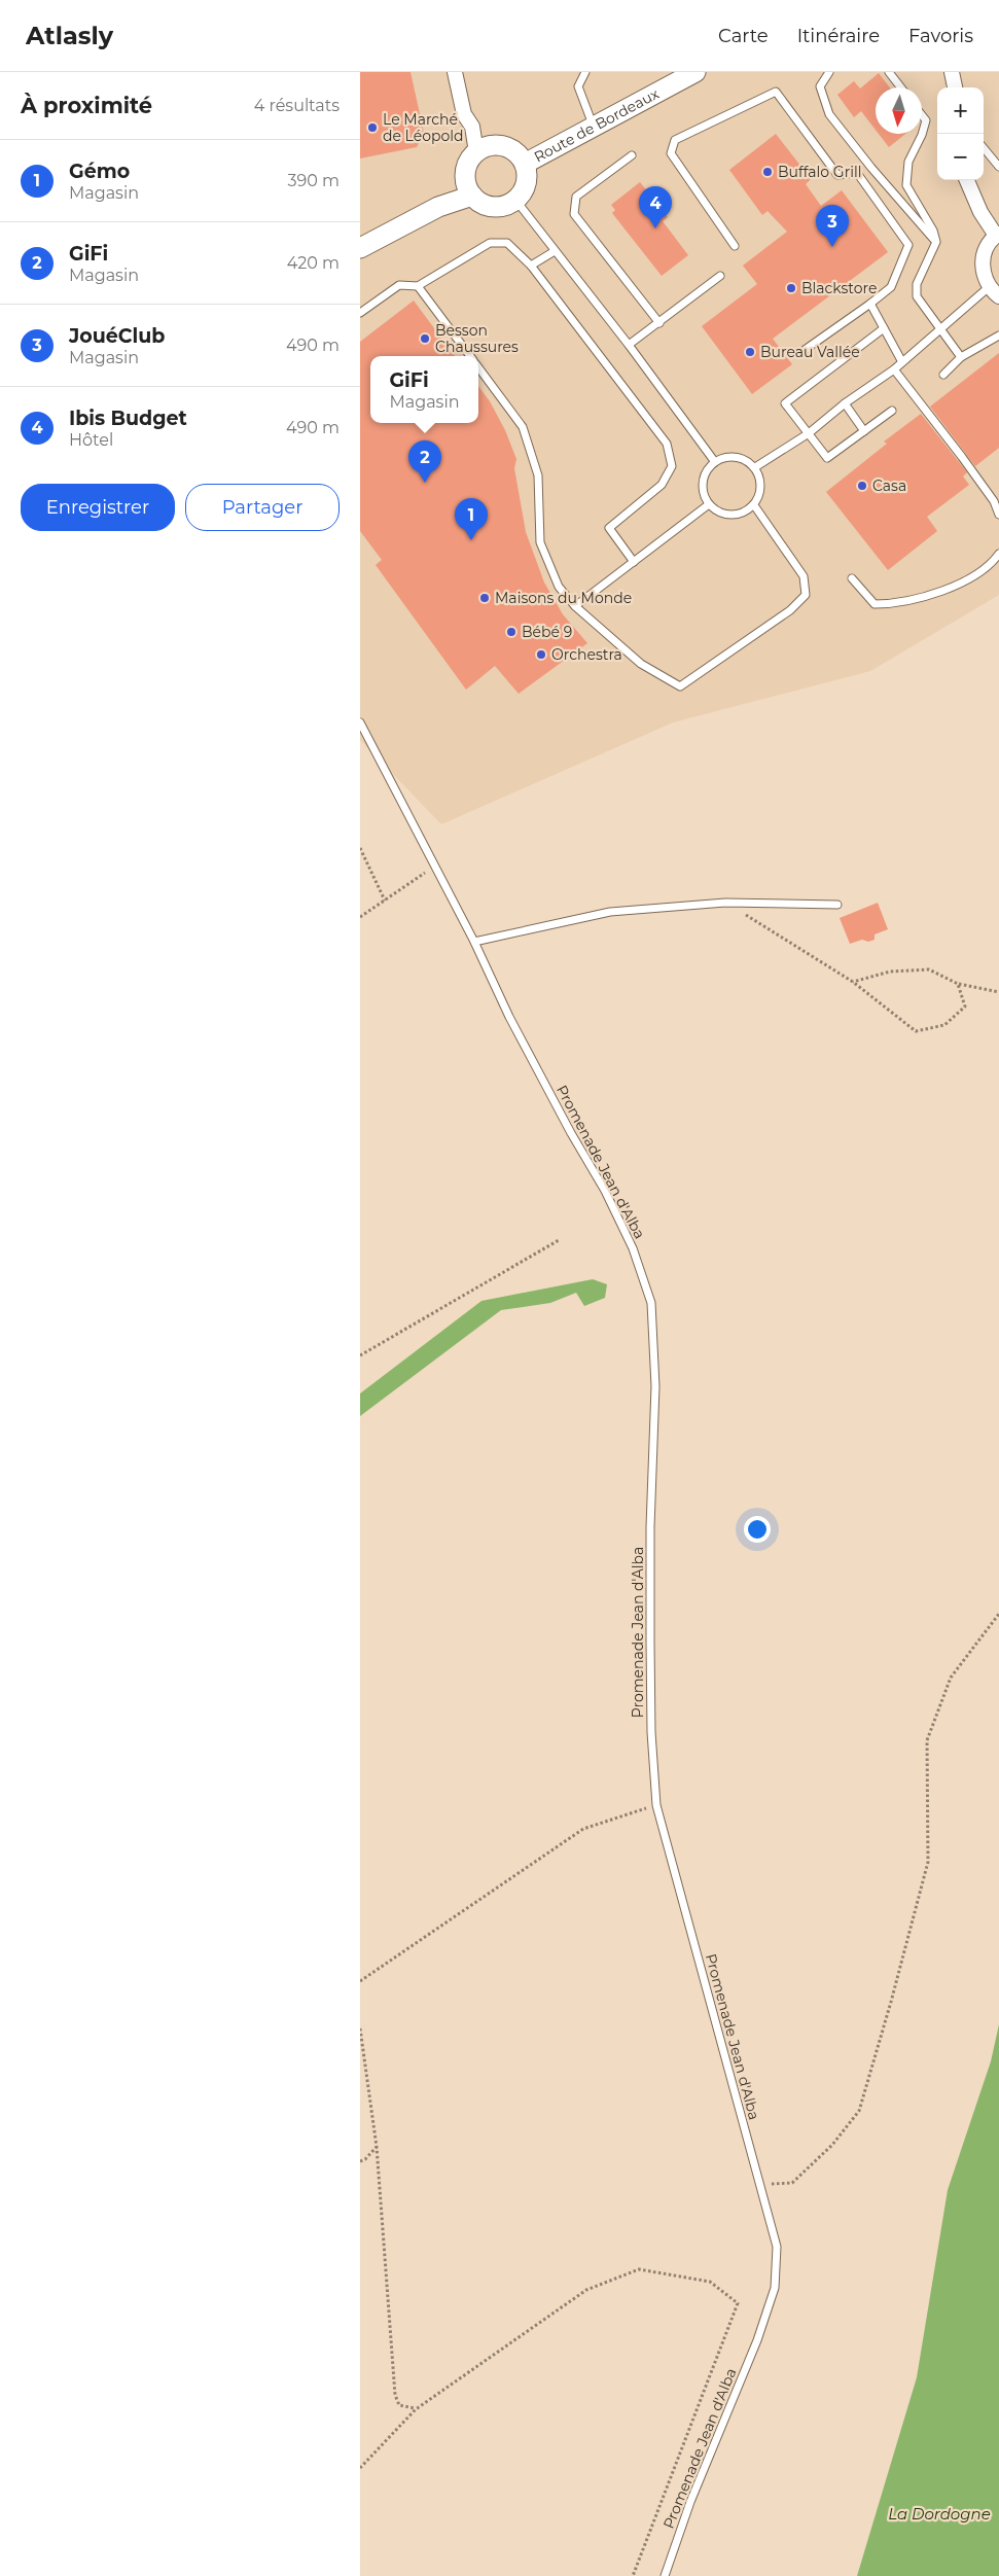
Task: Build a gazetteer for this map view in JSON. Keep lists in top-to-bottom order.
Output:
{
  "streets": {
    "main road": ["Route de Bordeaux"],
    "lane": ["Promenade Jean d'Alba"]
  },
  "water": ["La Dordogne"],
  "places": [
    "Le Marché de Léopold",
    "Buffalo Grill",
    "Blackstore",
    "Besson Chaussures",
    "Bureau Vallée",
    "Casa",
    "Maisons du Monde",
    "Bébé 9",
    "Orchestra"
  ],
  "north": "bottom",
  "page": {
    "header": "Atlasly",
    "nav": ["Carte", "Itinéraire", "Favoris"],
    "heading": ["À proximité", "4 résultats"],
    "map_buttons": ["+", "−"],
    "list": [
      {
        "mark": "1",
        "name": "Gémo",
        "note": "Magasin",
        "value": "390 m"
      },
      {
        "mark": "2",
        "name": "GiFi",
        "note": "Magasin",
        "value": "420 m"
      },
      {
        "mark": "3",
        "name": "JouéClub",
        "note": "Magasin",
        "value": "490 m"
      },
      {
        "mark": "4",
        "name": "Ibis Budget",
        "note": "Hôtel",
        "value": "490 m"
      }
    ],
    "pins": [
      "4",
      "3",
      "2",
      "1"
    ],
    "popup": ["GiFi", "Magasin"],
    "buttons": ["Enregistrer", "Partager"]
  }
}
